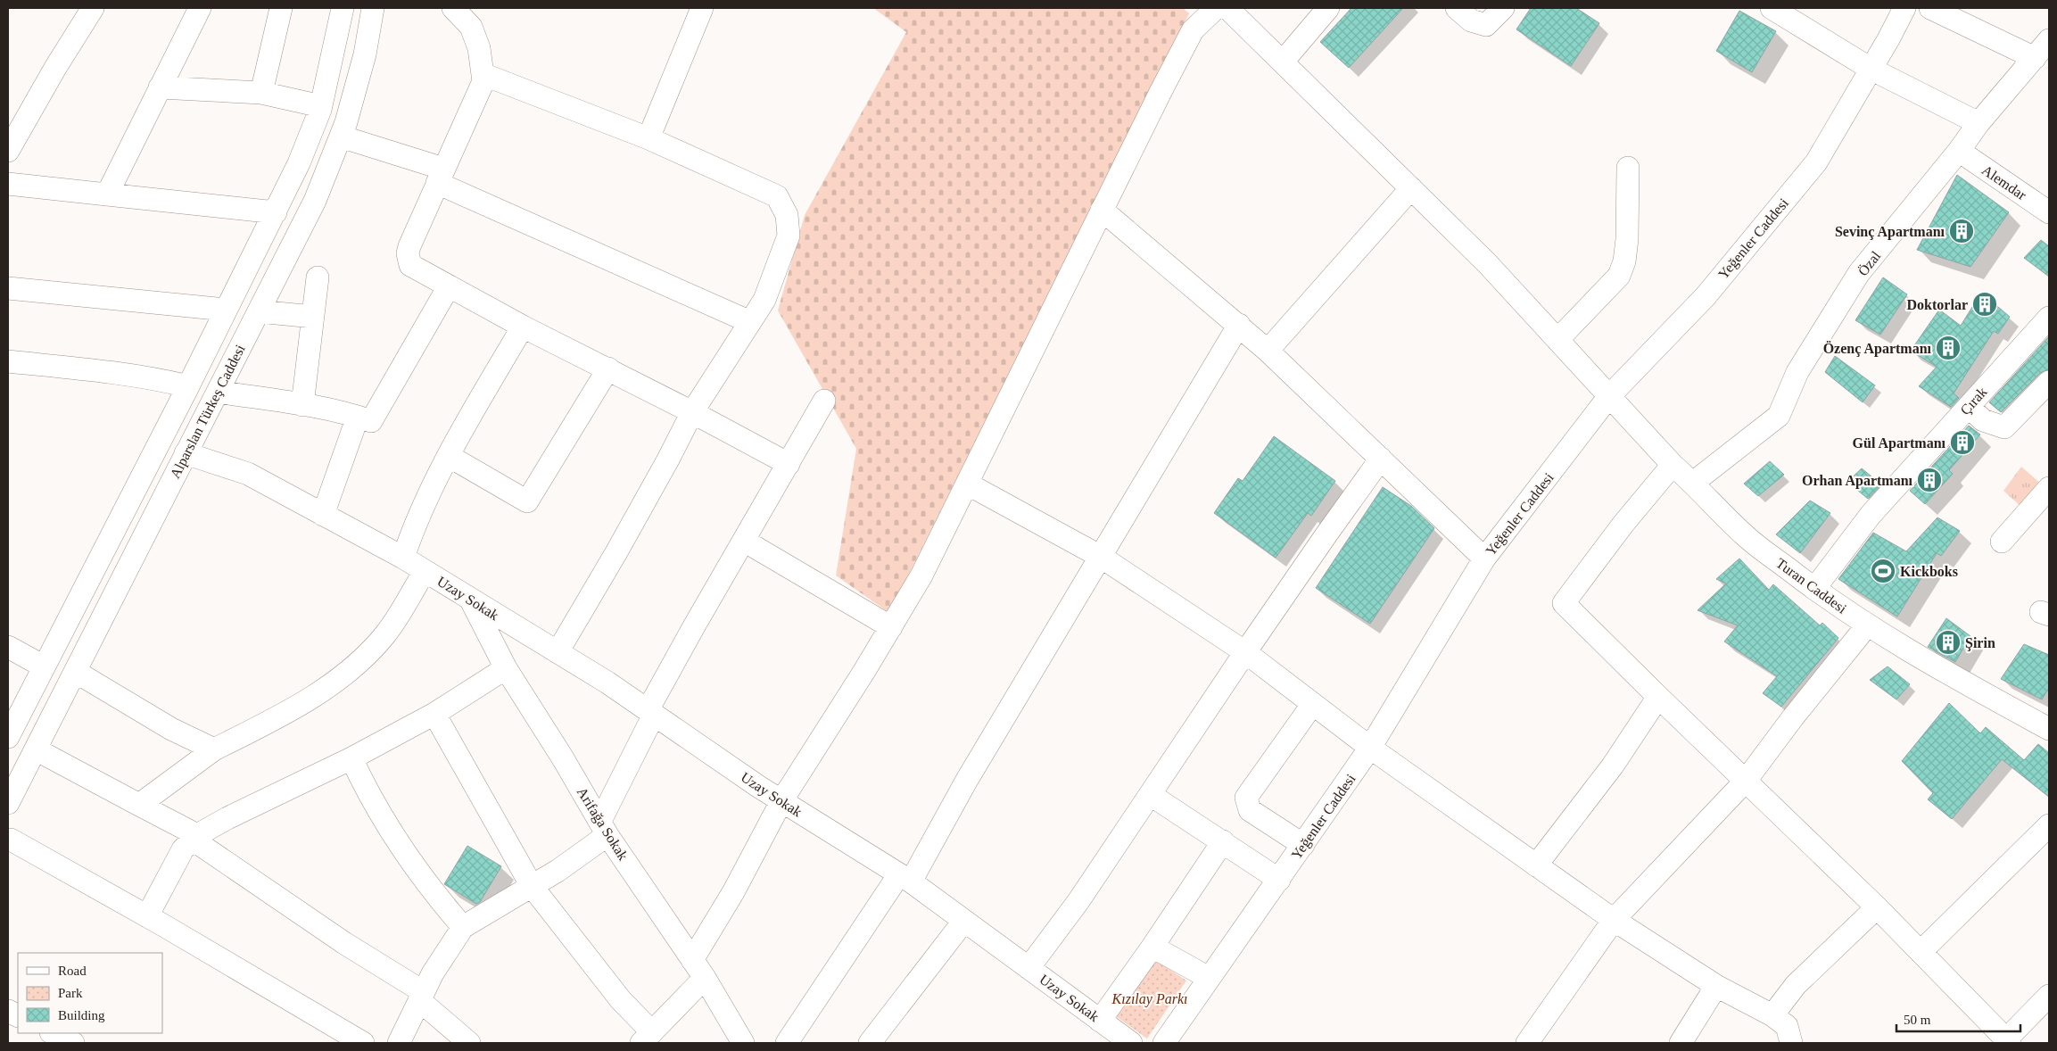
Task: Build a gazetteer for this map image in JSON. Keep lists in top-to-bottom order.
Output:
{
  "streets": {
    "street": [
      "Alemdar",
      "Yeğenler Caddesi",
      "Özal",
      "Çırak",
      "Alparslan Türkeş Caddesi",
      "Turan Caddesi",
      "Uzay Sokak",
      "Arifağa Sokak"
    ]
  },
  "crossings": [
    ["Alemdar", "Özal"],
    ["Yeğenler Caddesi", "Turan Caddesi"],
    ["Özal", "Turan Caddesi"],
    ["Çırak", "Turan Caddesi"],
    ["Alparslan Türkeş Caddesi", "Uzay Sokak"],
    ["Uzay Sokak", "Arifağa Sokak"]
  ],
  "parks": ["Kızılay Parkı"],
  "places": {
    "building": [
      "Sevinç Apartmanı",
      "Doktorlar",
      "Özenç Apartmanı",
      "Gül Apartmanı",
      "Orhan Apartmanı",
      "Şirin"
    ],
    "sports": ["Kickboks"]
  },
  "legend": ["Road", "Park", "Building"],
  "scale_bar": "50 m"
}
